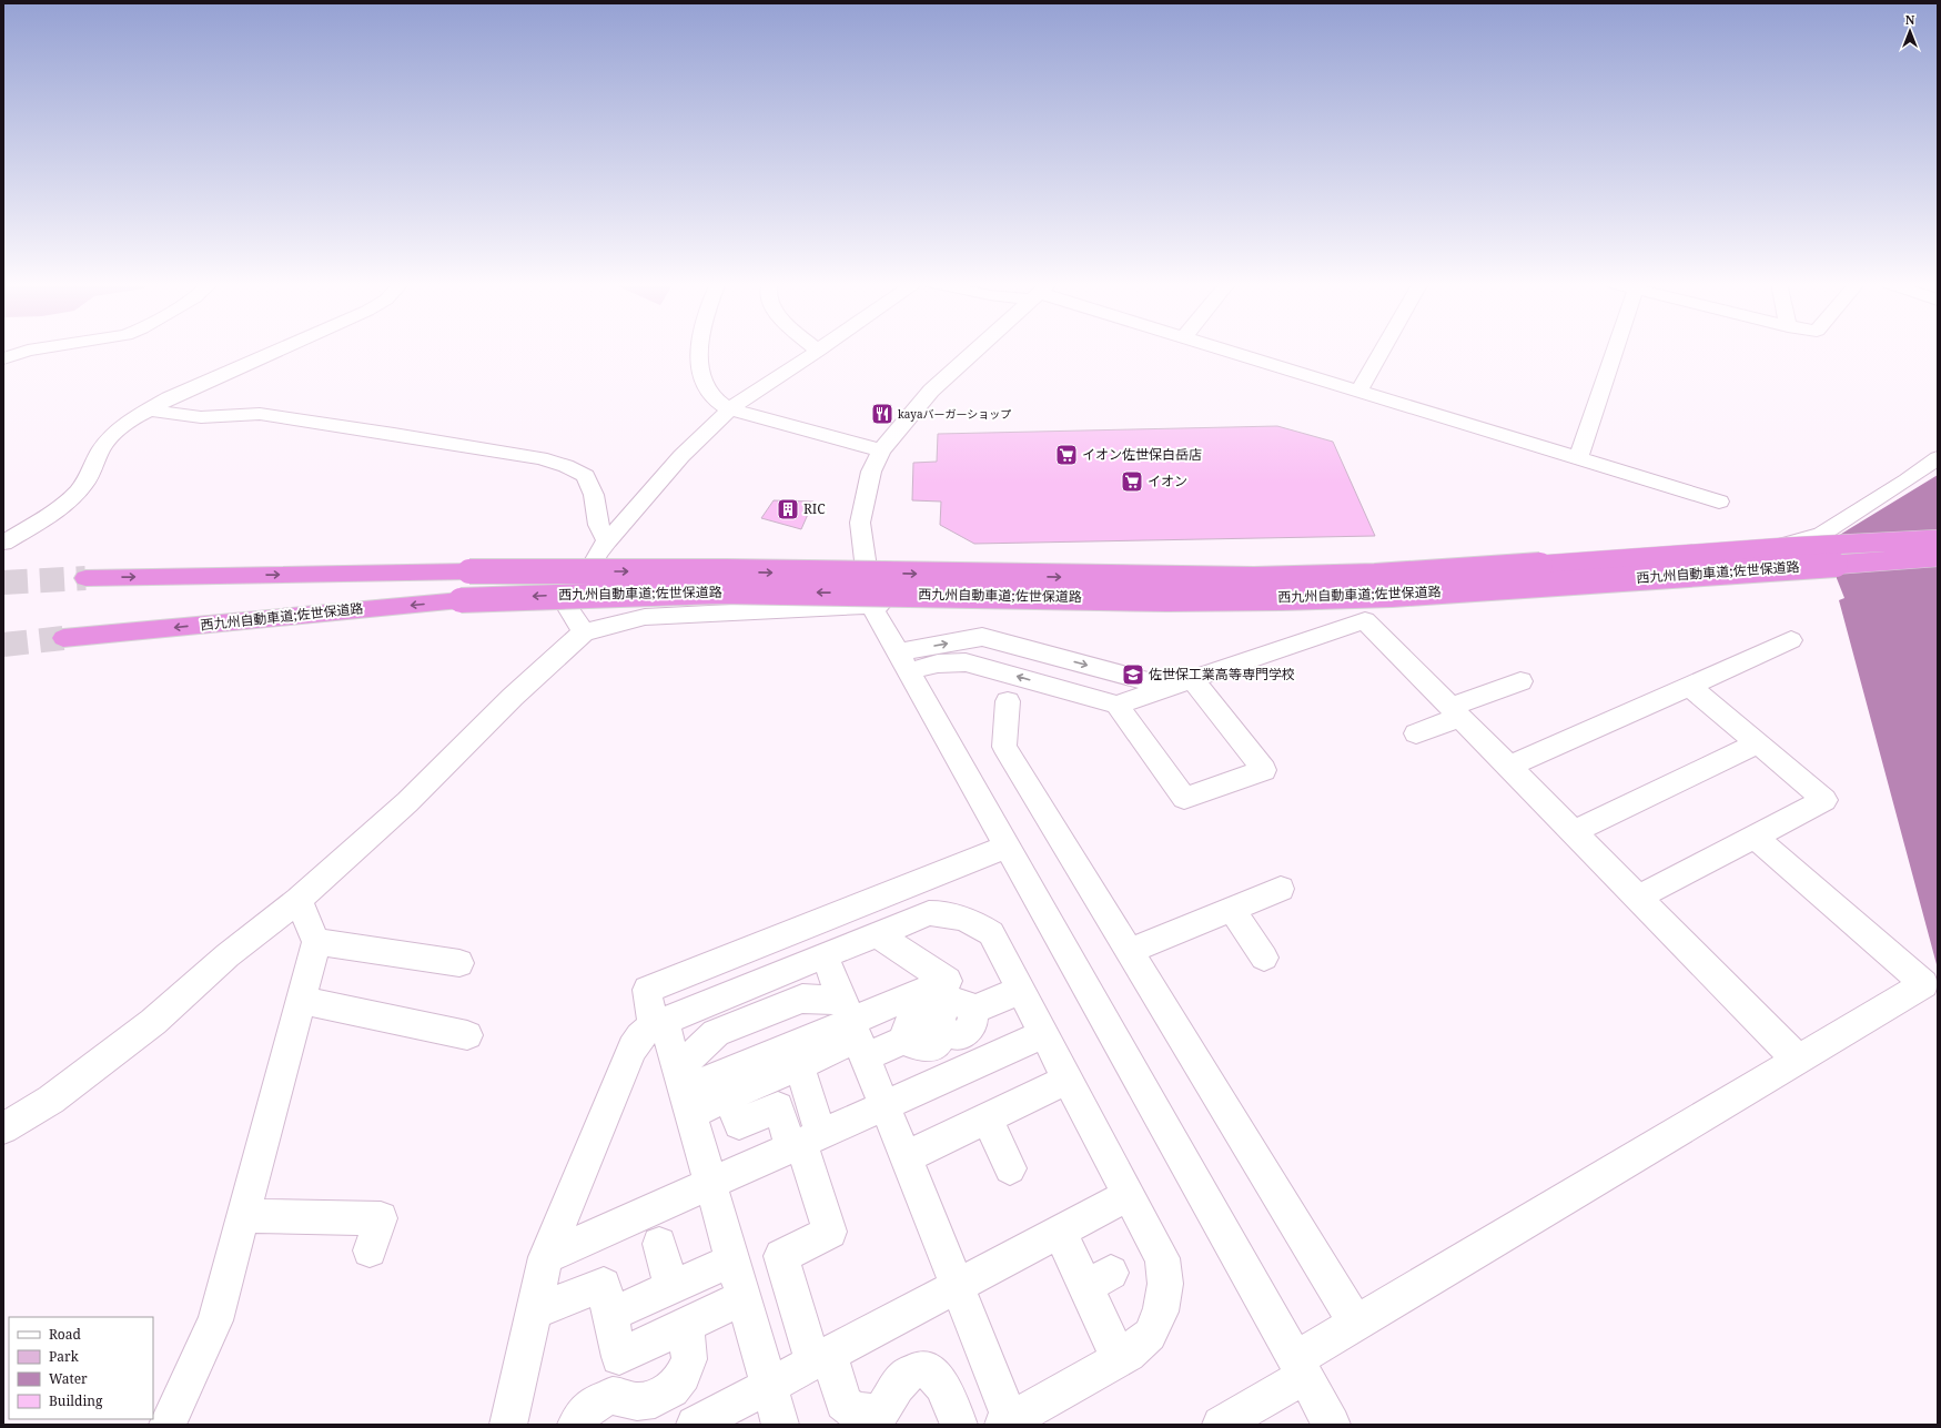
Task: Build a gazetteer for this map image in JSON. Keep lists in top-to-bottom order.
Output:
{
  "streets": {
    "highway": ["西九州自動車道;佐世保道路"]
  },
  "places": {
    "restaurant": ["kayaバーガーショップ"],
    "supermarket": ["イオン佐世保白岳店", "イオン"],
    "building": ["RIC"],
    "school or university": ["佐世保工業高等専門学校"]
  },
  "legend": [
    "Road",
    "Park",
    "Water",
    "Building"
  ],
  "north": "top"
}
